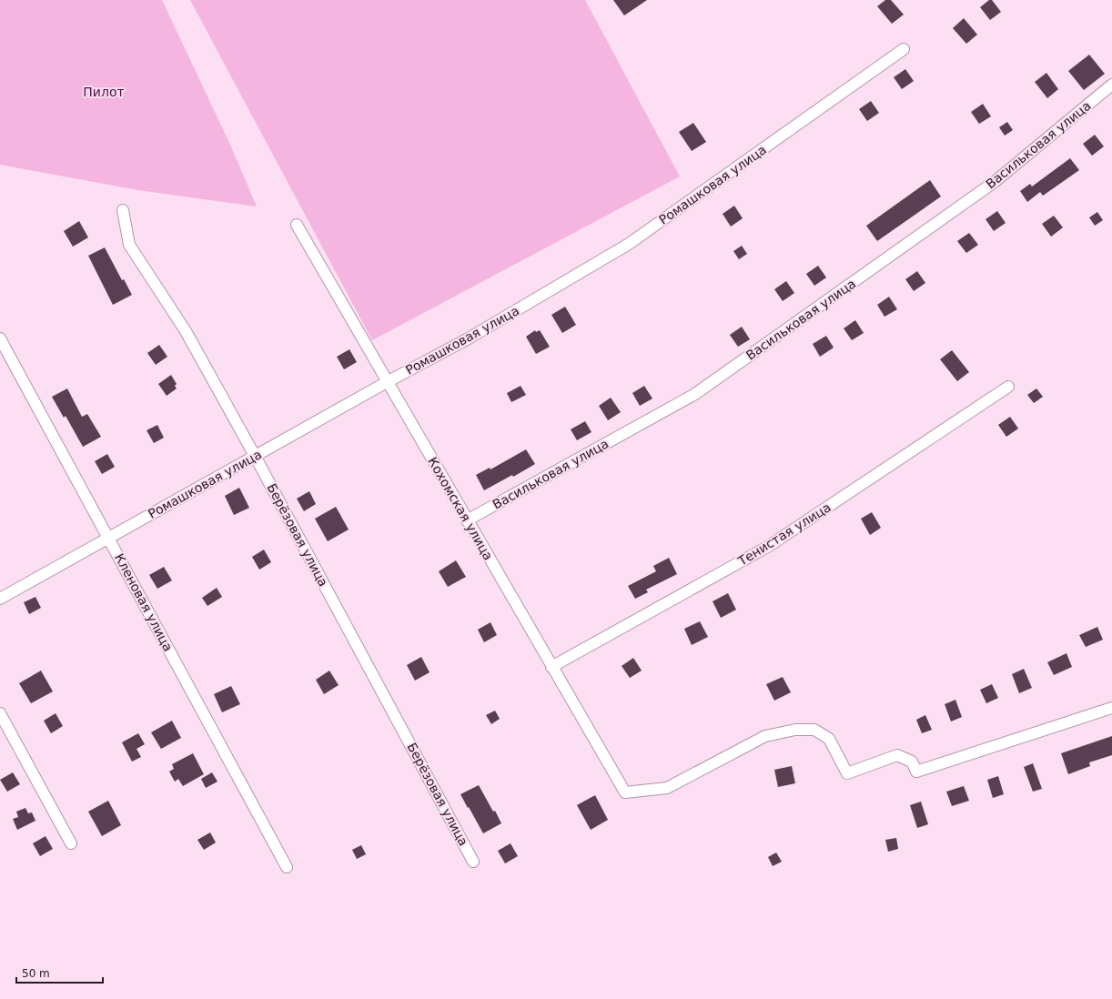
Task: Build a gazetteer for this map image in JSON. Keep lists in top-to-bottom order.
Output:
{
  "streets": {
    "street": [
      "Васильковая улица",
      "Ромашковая улица",
      "Кохомская улица",
      "Тенистая улица",
      "Берёзовая улица",
      "Кленовая улица"
    ]
  },
  "crossings": [
    ["Васильковая улица", "Кохомская улица"],
    ["Ромашковая улица", "Кохомская улица"],
    ["Ромашковая улица", "Берёзовая улица"],
    ["Ромашковая улица", "Кленовая улица"],
    ["Кохомская улица", "Тенистая улица"]
  ],
  "parks": ["Пилот"],
  "scale_bar": "50 m"
}
